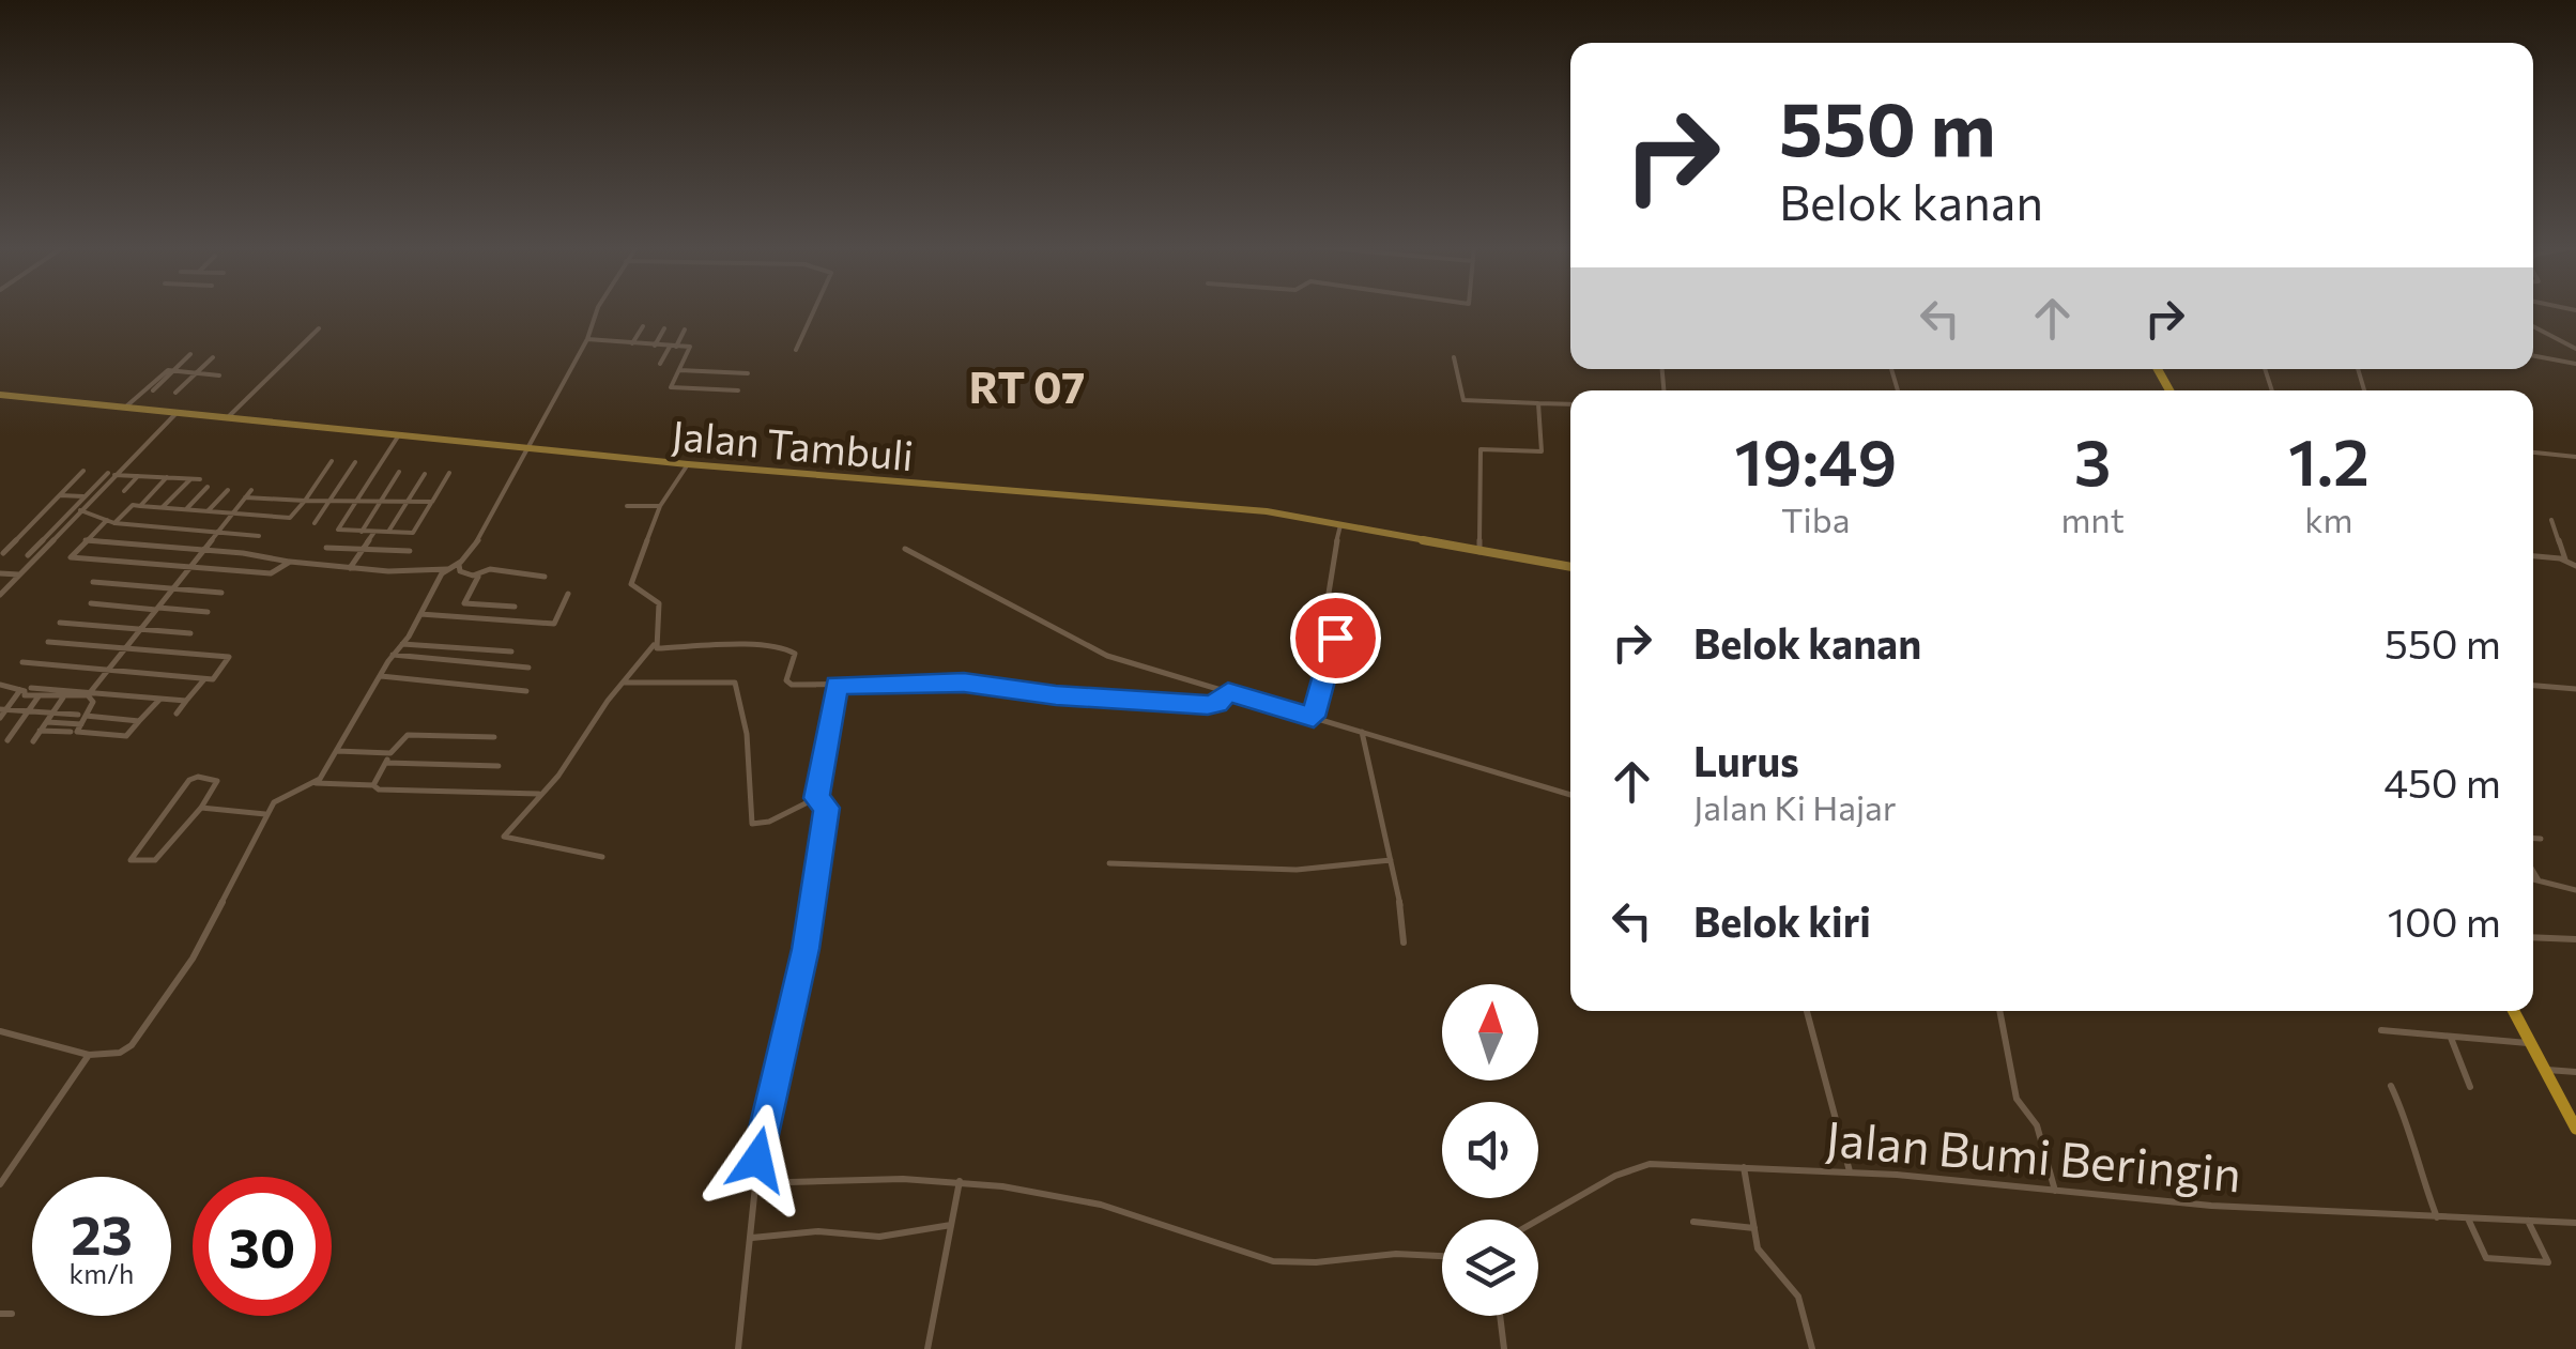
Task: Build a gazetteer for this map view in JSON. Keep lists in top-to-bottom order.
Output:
{
  "streets": {
    "street": ["Jalan Tambuli", "Jalan Bumi Beringin"]
  },
  "districts": ["RT 07"],
  "north": "top",
  "page": {
    "turn": ["550 m", "Belok kanan"],
    "eta": [
      "19:49",
      "Tiba",
      "3",
      "mnt",
      "1.2",
      "km"
    ],
    "list": [
      {
        "name": "Belok kanan",
        "value": "550 m"
      },
      {
        "name": "Lurus",
        "note": "Jalan Ki Hajar",
        "value": "450 m"
      },
      {
        "name": "Belok kiri",
        "value": "100 m"
      }
    ],
    "speed": "23 km/h",
    "limit": "30"
  }
}
